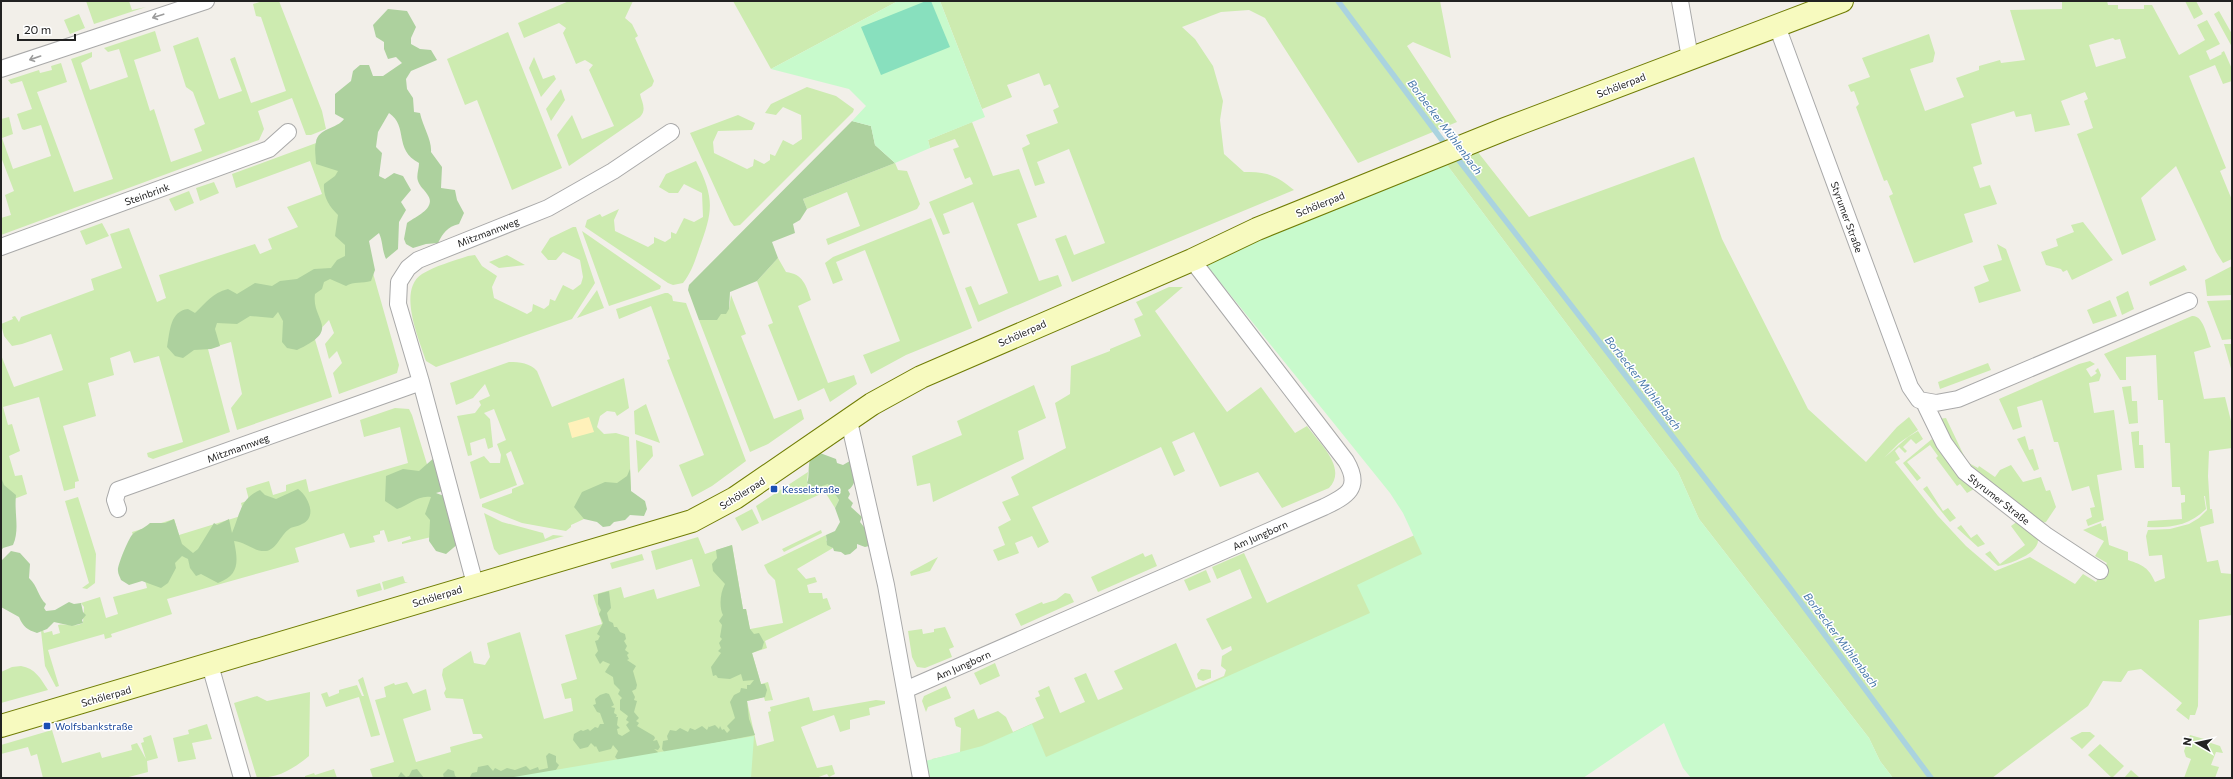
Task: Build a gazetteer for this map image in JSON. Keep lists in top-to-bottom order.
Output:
{
  "streets": {
    "street": [
      "Schölerpad",
      "Steinbrink",
      "Styrumer Straße",
      "Mitzmannweg",
      "Am Jungborn"
    ]
  },
  "crossings": [
    ["Schölerpad", "Styrumer Straße"],
    ["Schölerpad", "Mitzmannweg"],
    ["Schölerpad", "Am Jungborn"]
  ],
  "water": ["Borbecker Mühlenbach"],
  "places": {
    "transit": ["Kesselstraße", "Wolfsbankstraße"]
  },
  "scale_bar": "20 m",
  "north": "left"
}
